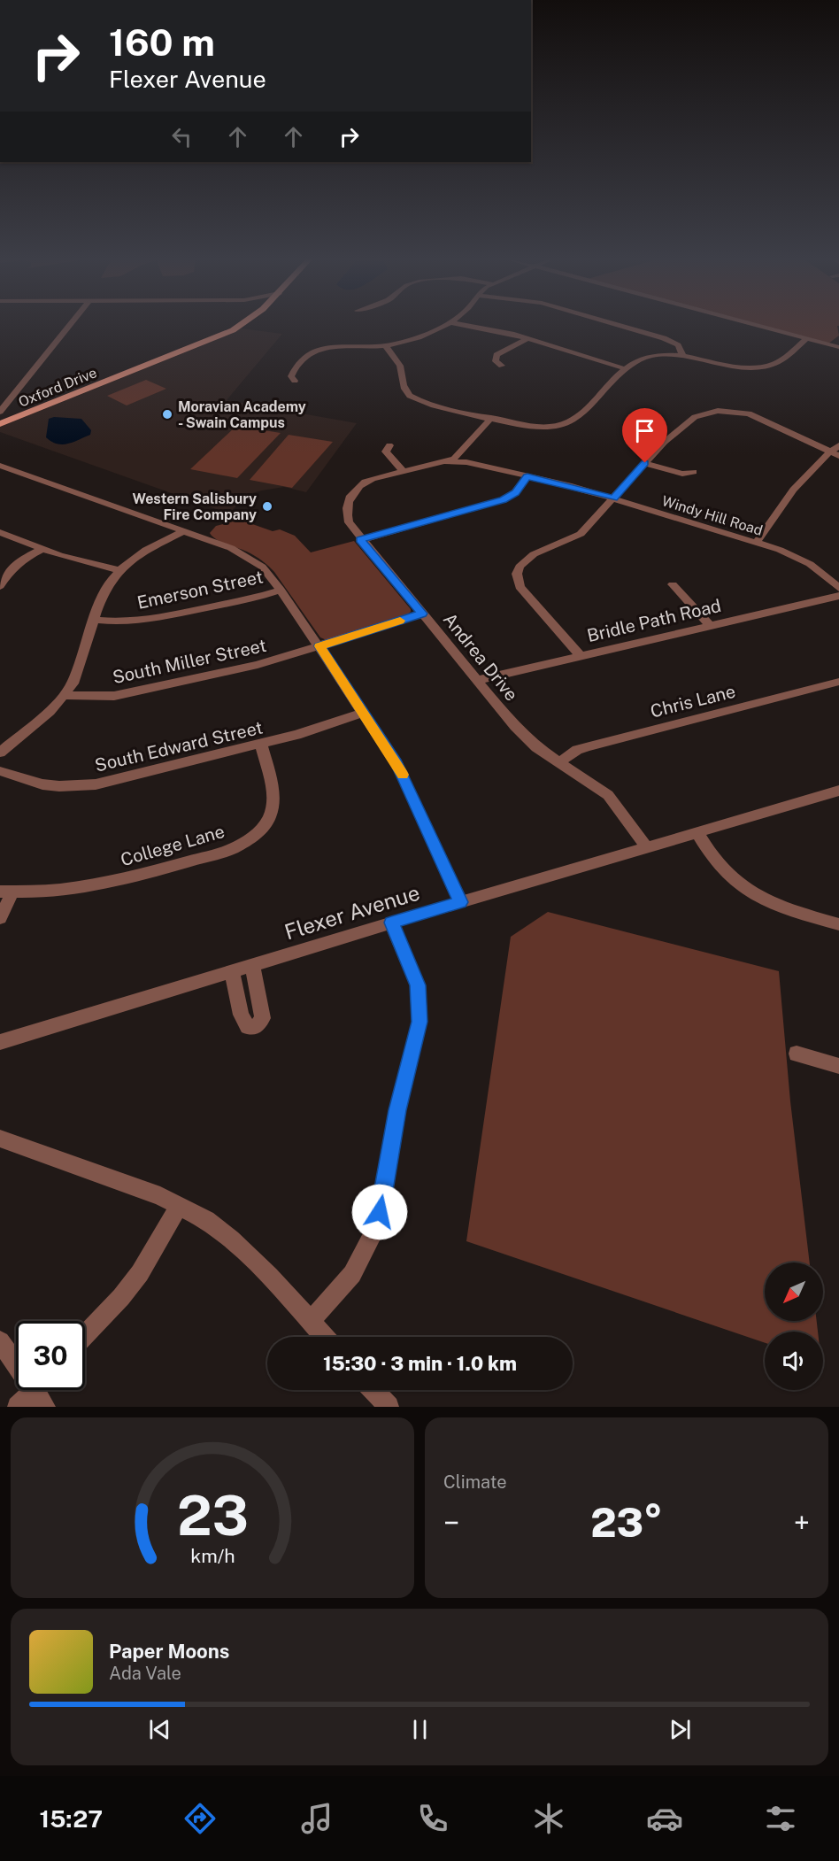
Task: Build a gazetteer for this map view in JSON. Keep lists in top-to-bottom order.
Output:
{
  "streets": {
    "main road": ["Oxford Drive"],
    "street": [
      "Windy Hill Road",
      "Emerson Street",
      "Bridle Path Road",
      "Andrea Drive",
      "South Miller Street",
      "Chris Lane",
      "South Edward Street",
      "College Lane",
      "Flexer Avenue"
    ]
  },
  "crossings": [
    ["Windy Hill Road", "Andrea Drive"],
    ["Bridle Path Road", "Andrea Drive"],
    ["Andrea Drive", "South Miller Street"],
    ["Andrea Drive", "Chris Lane"],
    ["Andrea Drive", "Flexer Avenue"],
    ["South Edward Street", "College Lane"]
  ],
  "places": ["Moravian Academy - Swain Campus", "Western Salisbury Fire Company"],
  "north": "bottom left",
  "page": {
    "turn": ["160 m", "Flexer Avenue"],
    "limit": "30",
    "trip": "15:30 · 3 min · 1.0 km",
    "tile": "Climate",
    "heat": ["−", "23°", "+"],
    "song": ["Paper Moons", "Ada Vale"],
    "tabs": "15:27",
    "gauge": ["23", "km/h"]
  }
}
